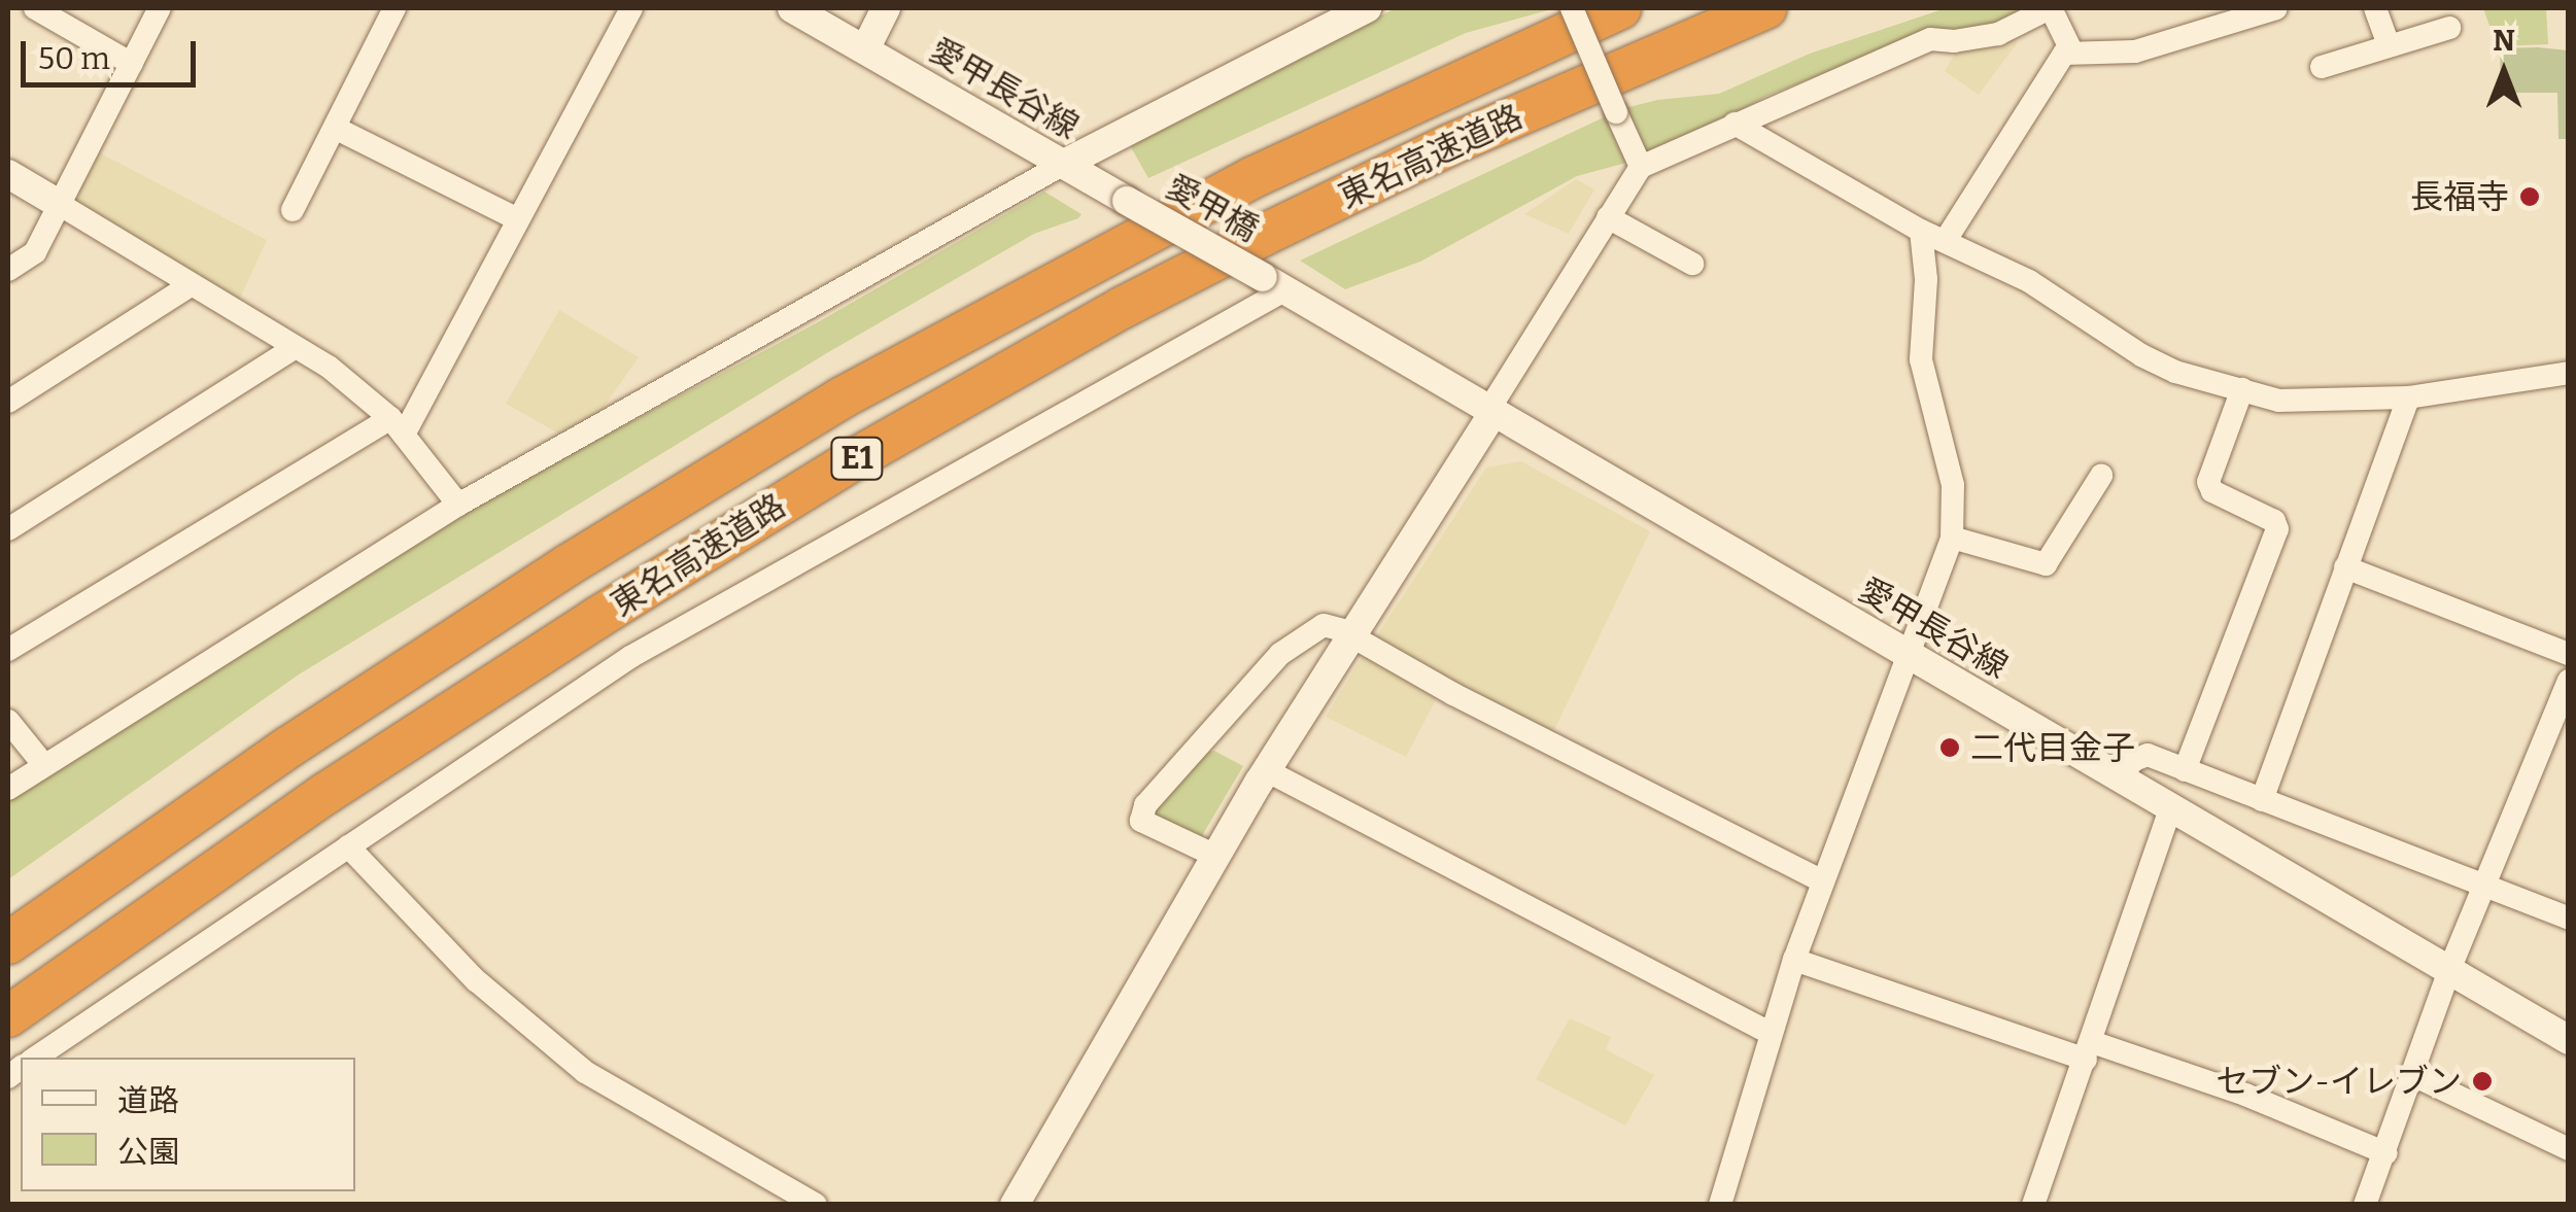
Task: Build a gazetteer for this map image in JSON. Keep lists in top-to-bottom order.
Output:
{
  "streets": {
    "highway": ["東名高速道路", "E1"],
    "street": ["愛甲長谷線", "愛甲橋"]
  },
  "crossings": [
    ["愛甲長谷線", "愛甲橋"]
  ],
  "places": ["長福寺", "二代目金子", "セブン-イレブン"],
  "legend": ["道路", "公園"],
  "scale_bar": "50 m",
  "north": "top"
}
